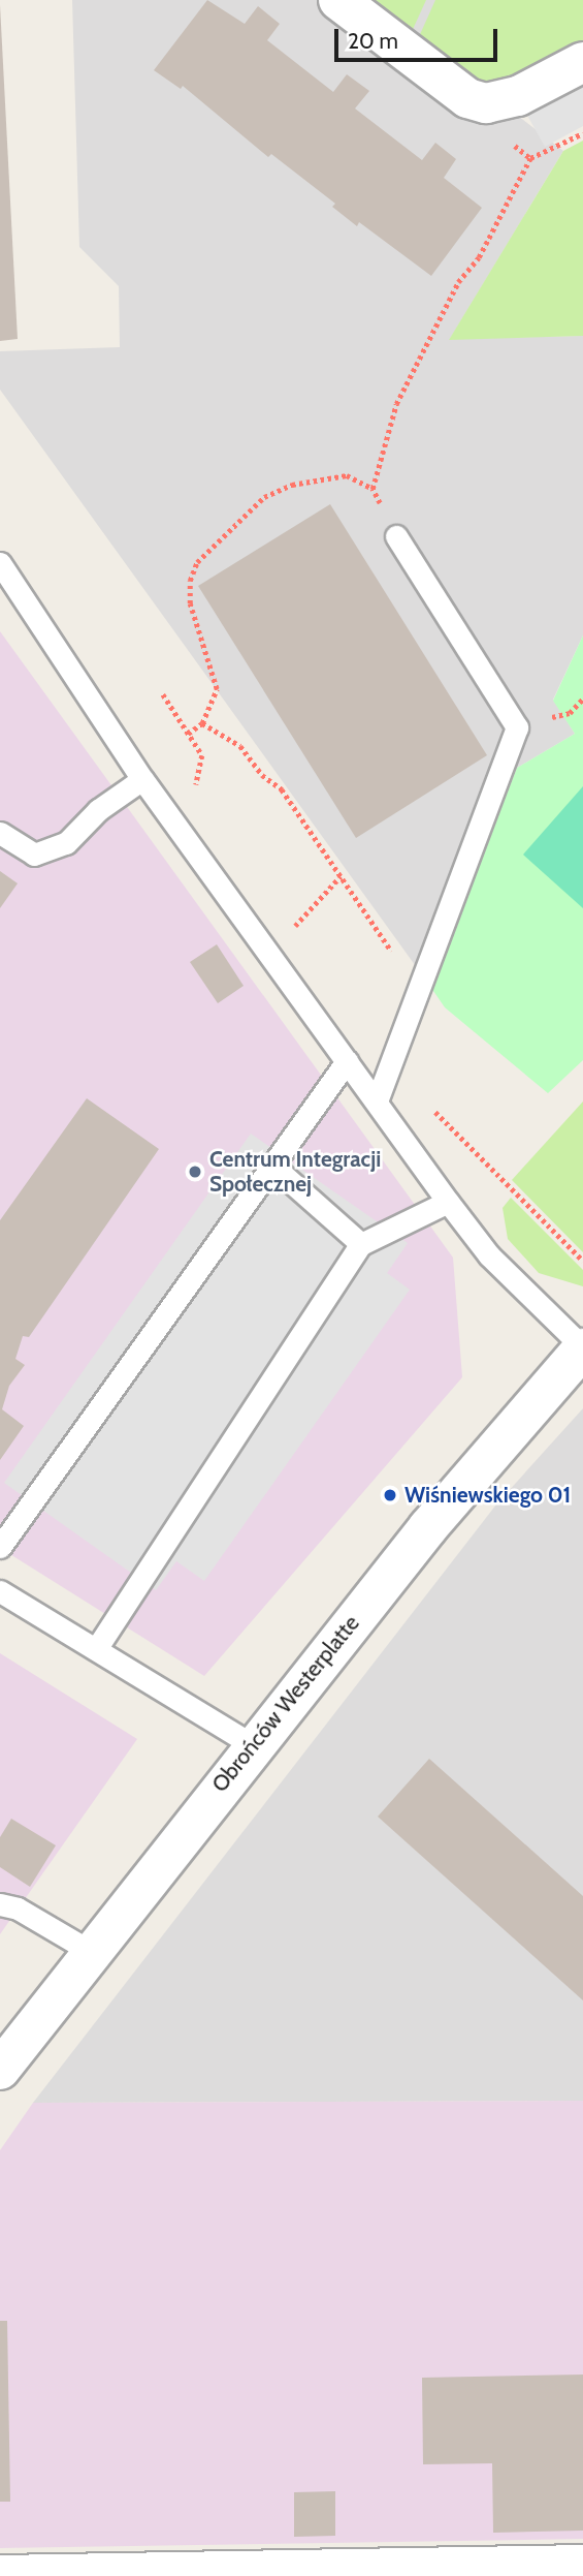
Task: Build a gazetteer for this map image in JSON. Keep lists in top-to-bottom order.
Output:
{
  "streets": {
    "street": ["Obrońców Westerplatte"]
  },
  "places": ["Centrum Integracji Społecznej", "Wiśniewskiego 01"],
  "scale_bar": "20 m"
}
